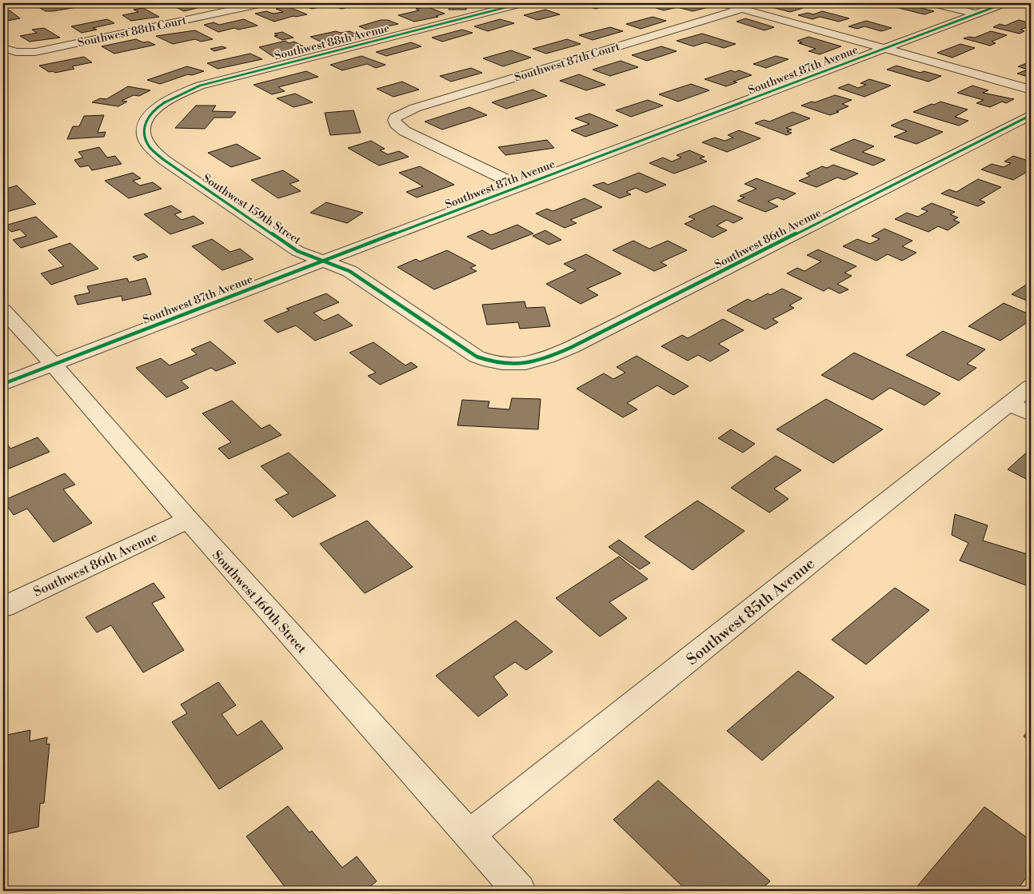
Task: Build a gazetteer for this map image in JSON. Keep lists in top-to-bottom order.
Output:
{
  "streets": {
    "street": [
      "Southwest 88th Court",
      "Southwest 88th Avenue",
      "Southwest 87th Court",
      "Southwest 87th Avenue",
      "Southwest 159th Street",
      "Southwest 86th Avenue",
      "Southwest 160th Street",
      "Southwest 85th Avenue"
    ]
  },
  "crossings": [
    ["Southwest 88th Avenue", "Southwest 159th Street"],
    ["Southwest 87th Court", "Southwest 87th Avenue"],
    ["Southwest 87th Avenue", "Southwest 159th Street"],
    ["Southwest 87th Avenue", "Southwest 160th Street"],
    ["Southwest 159th Street", "Southwest 86th Avenue"],
    ["Southwest 86th Avenue", "Southwest 160th Street"],
    ["Southwest 160th Street", "Southwest 85th Avenue"]
  ]
}
